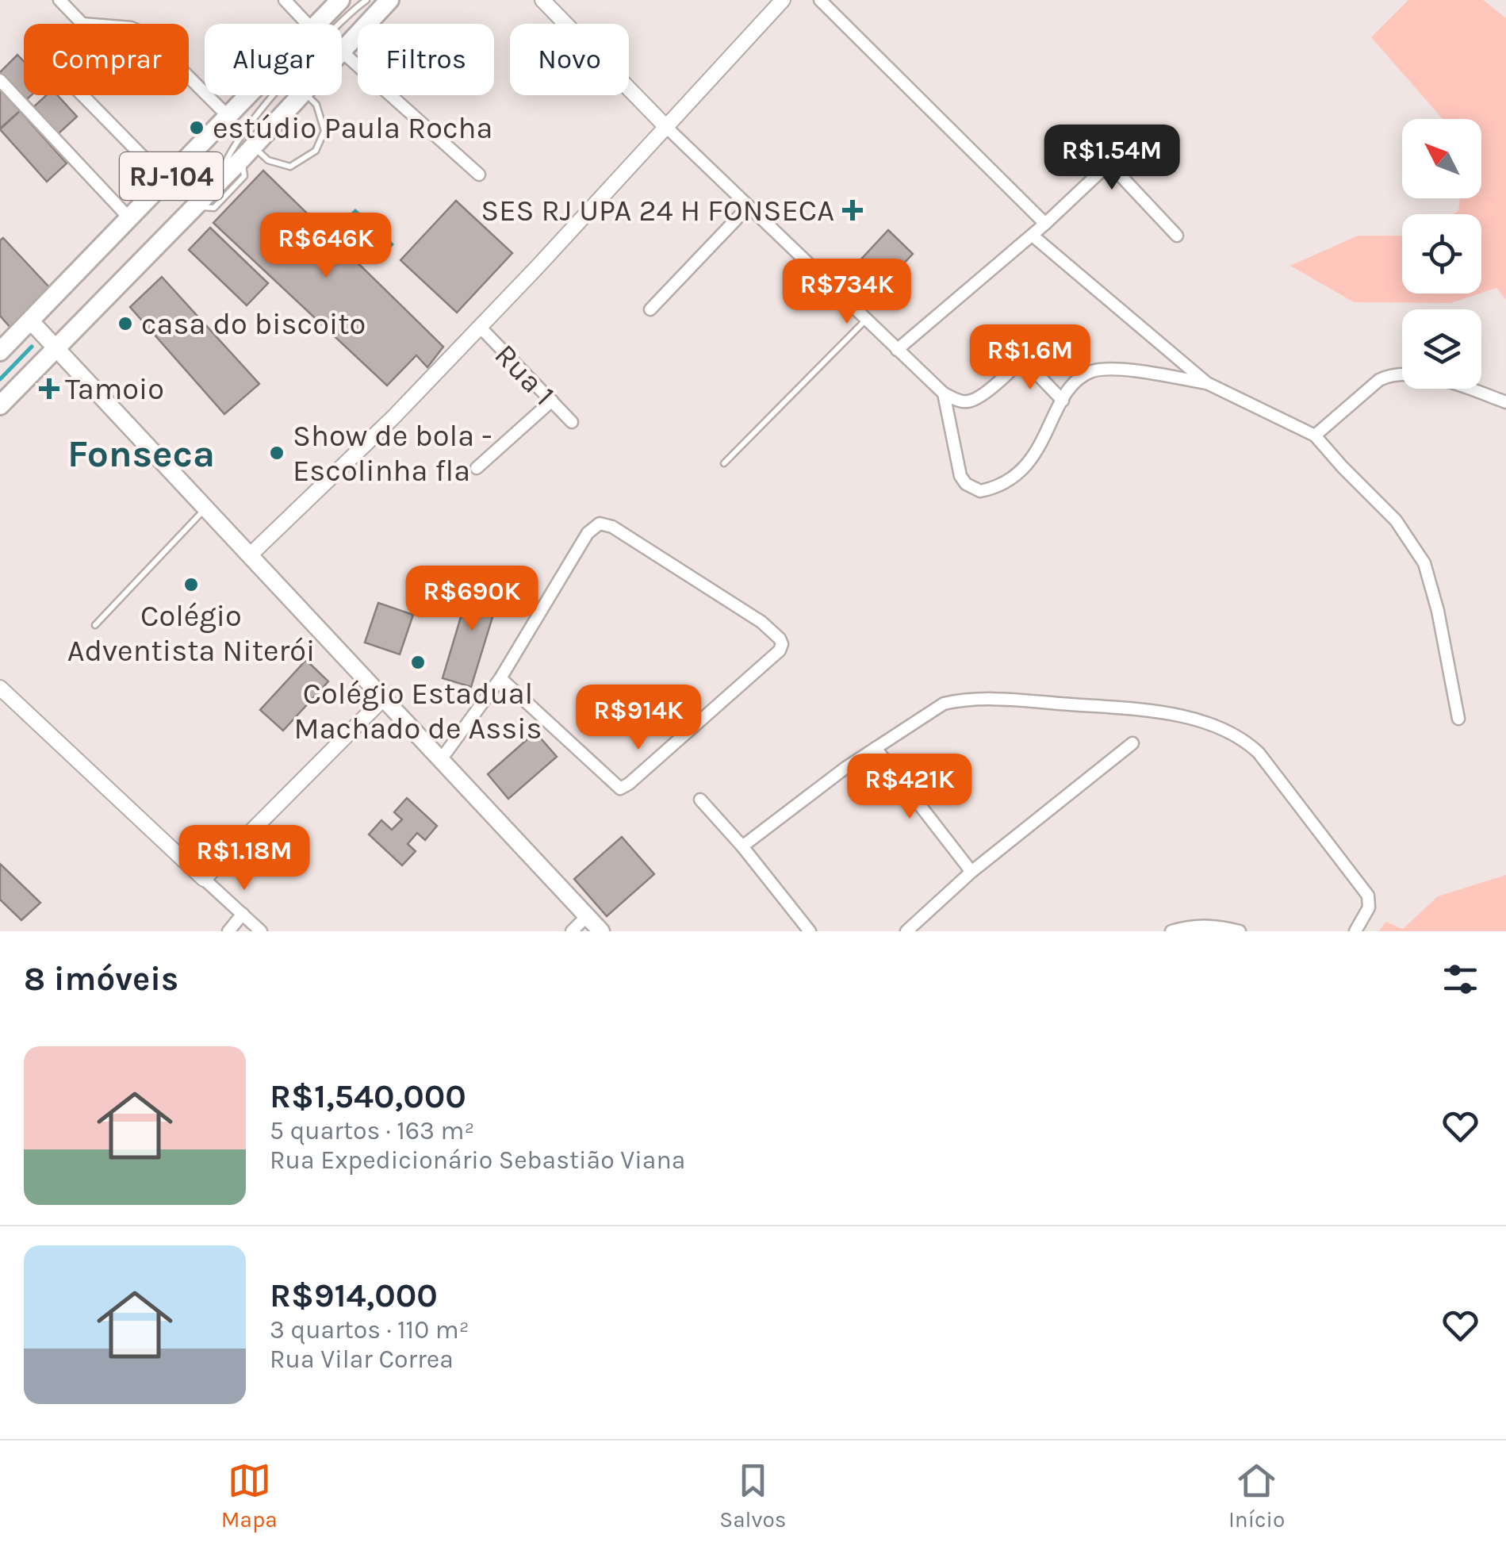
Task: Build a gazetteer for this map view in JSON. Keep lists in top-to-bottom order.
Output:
{
  "streets": {
    "highway": ["RJ-104"],
    "street": ["Rua 1"]
  },
  "districts": ["Fonseca"],
  "places": {
    "other": [
      "estúdio Paula Rocha",
      "casa do biscoito",
      "Show de bola - Escolinha fla",
      "Colégio Adventista Niterói",
      "Colégio Estadual Machado de Assis"
    ],
    "health": ["SES RJ UPA 24 H FONSECA", "Tamoio"]
  },
  "north": "top left",
  "page": {
    "chip": [
      "Comprar",
      "Alugar",
      "Filtros",
      "Novo"
    ],
    "price": [
      "R$1.54M",
      "R$646K",
      "R$734K",
      "R$1.6M",
      "R$690K",
      "R$914K",
      "R$421K",
      "R$1.18M"
    ],
    "heading": "8 imóveis",
    "list": [
      {
        "name": "R$1,540,000",
        "note": "5 quartos · 163 m² · Rua Expedicionário Sebastião Viana"
      },
      {
        "name": "R$914,000",
        "note": "3 quartos · 110 m² · Rua Vilar Correa"
      }
    ],
    "tabs": ["Mapa", "Salvos", "Início"]
  }
}
